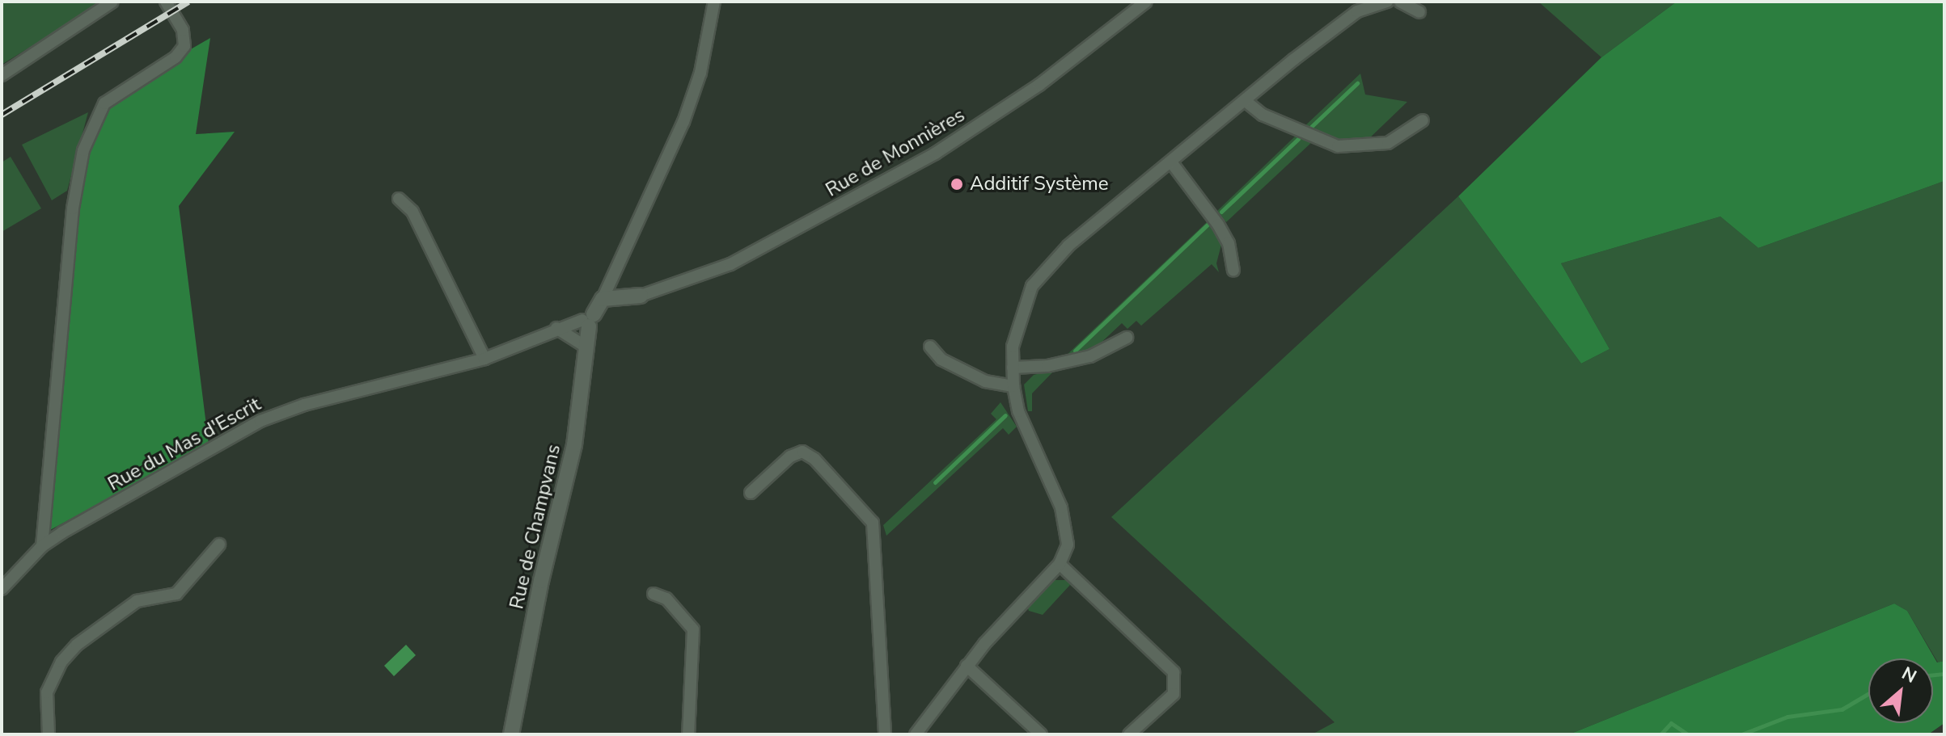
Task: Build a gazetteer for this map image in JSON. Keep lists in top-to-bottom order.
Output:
{
  "streets": {
    "street": ["Rue de Monnières", "Rue du Mas d'Escrit", "Rue de Champvans"]
  },
  "crossings": [
    ["Rue de Monnières", "Rue du Mas d'Escrit"],
    ["Rue de Monnières", "Rue de Champvans"],
    ["Rue du Mas d'Escrit", "Rue de Champvans"]
  ],
  "places": ["Additif Système"],
  "north": "top right"
}
